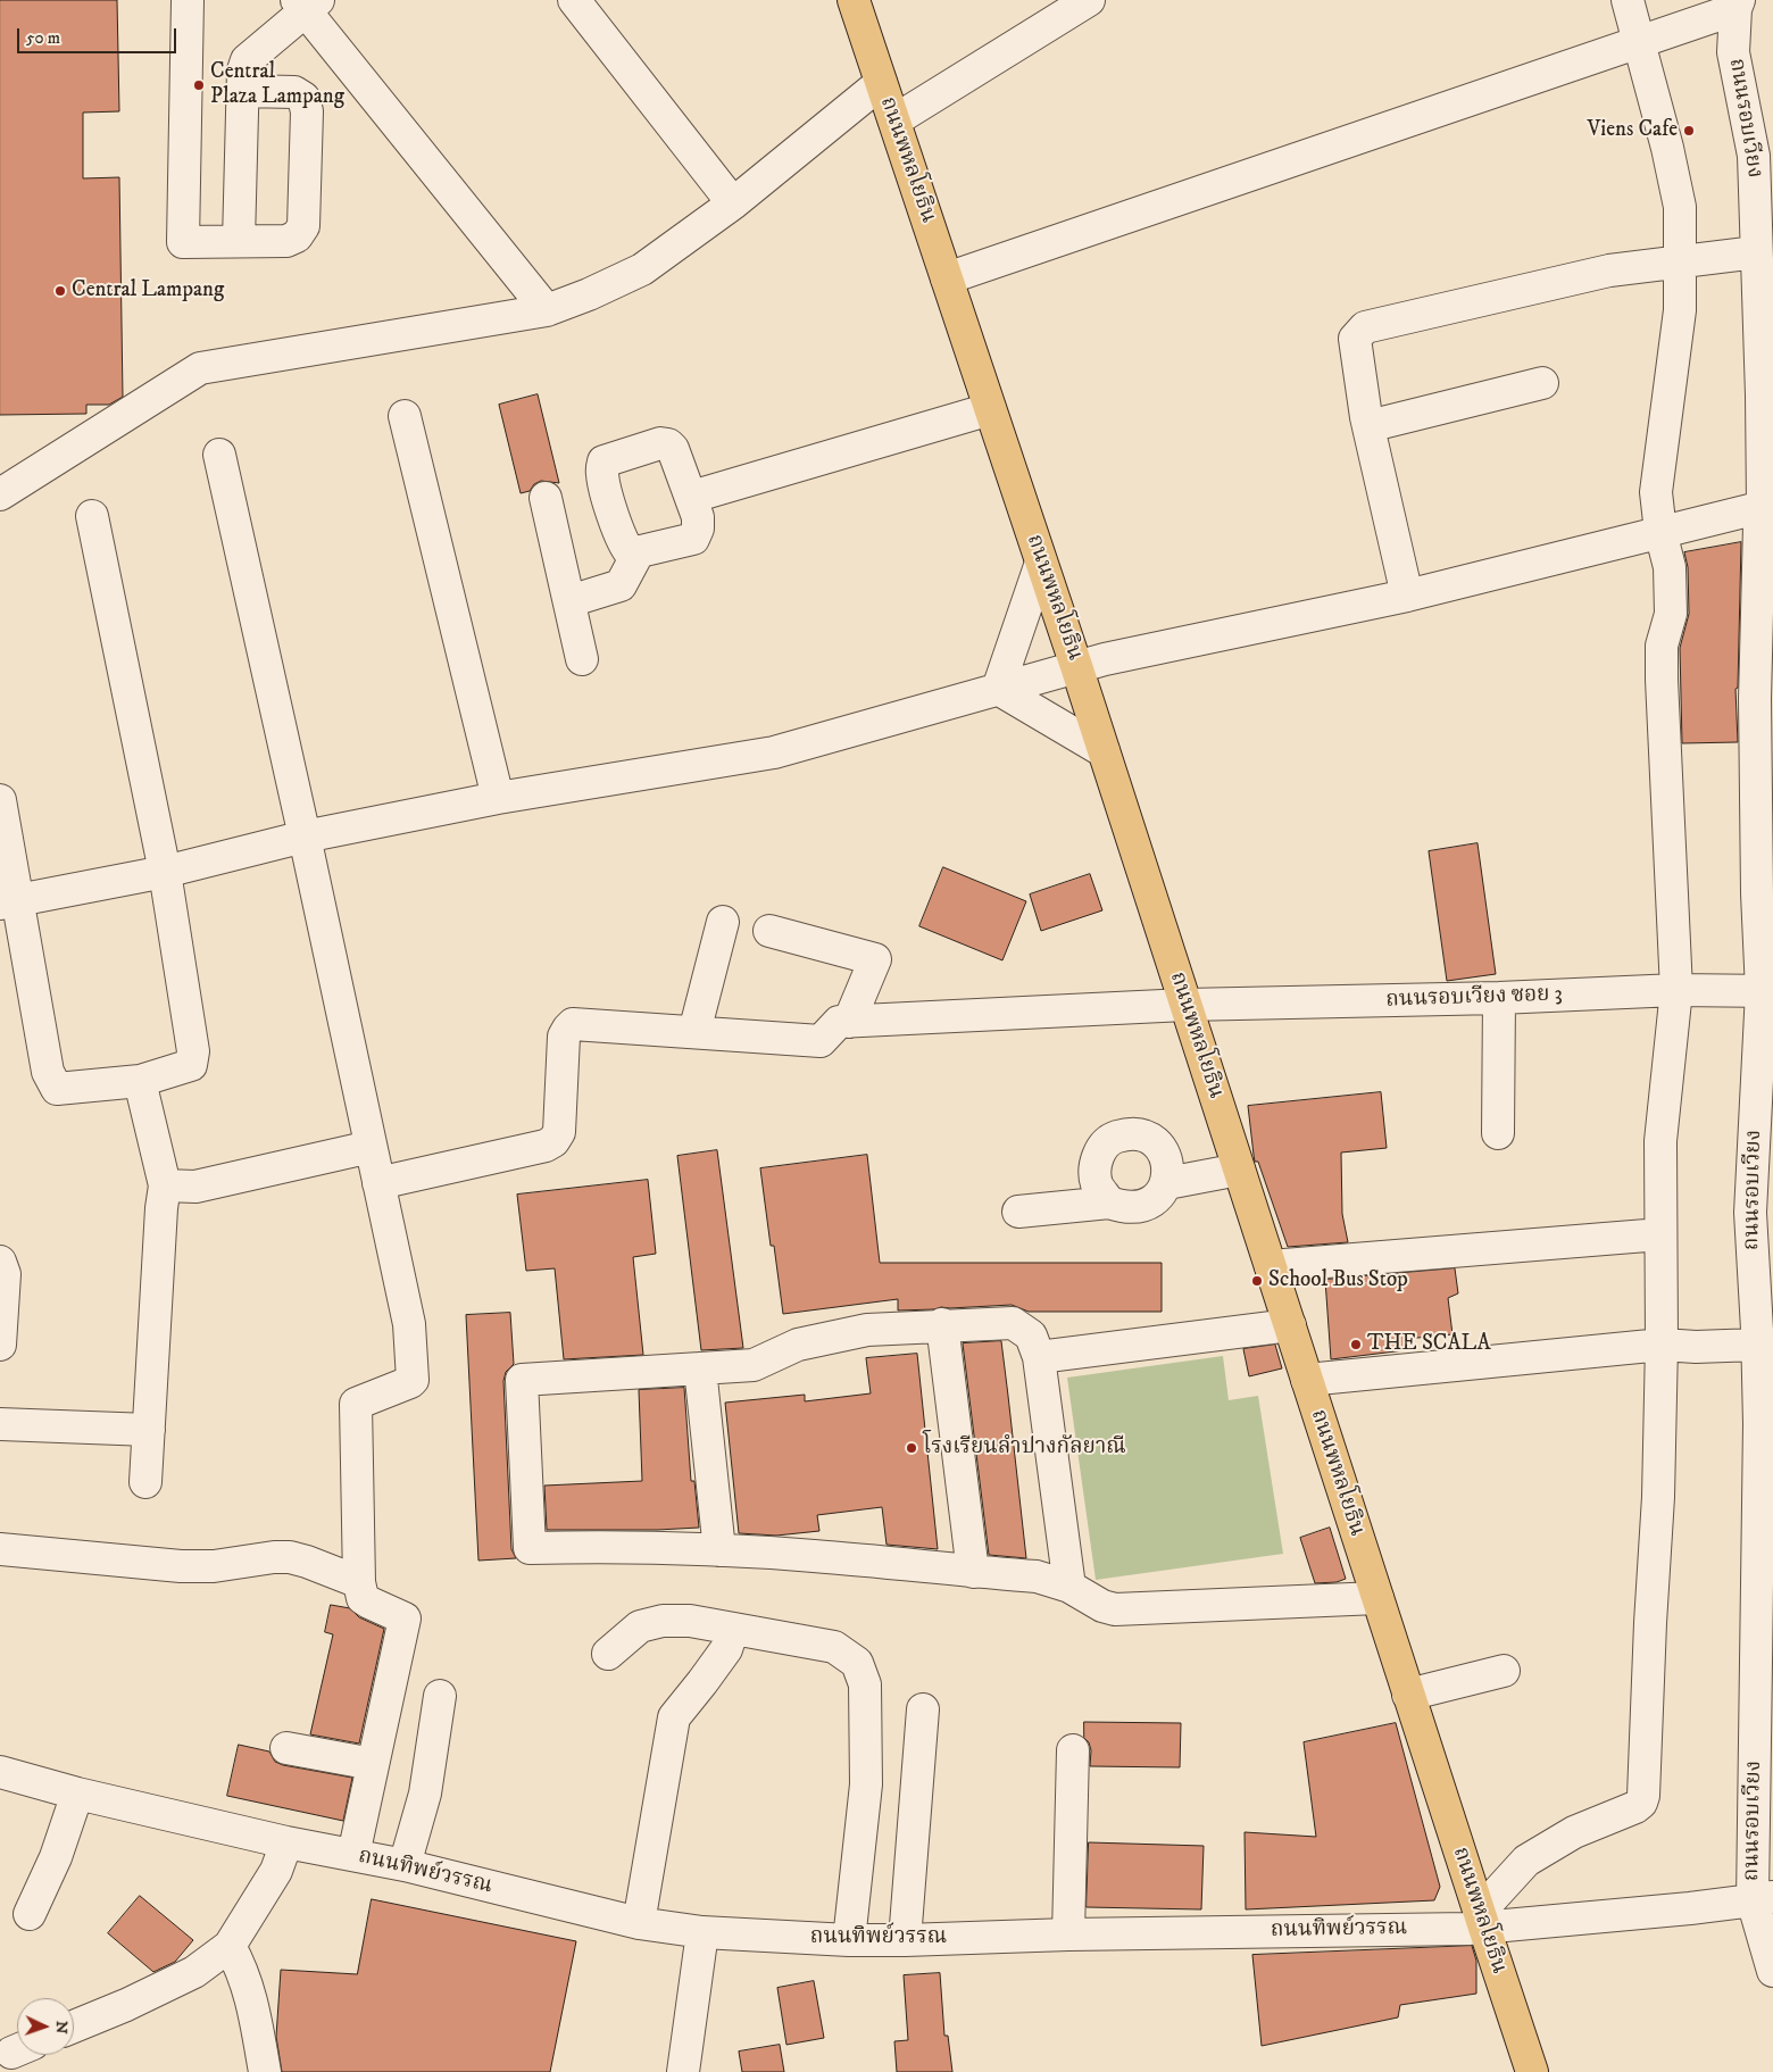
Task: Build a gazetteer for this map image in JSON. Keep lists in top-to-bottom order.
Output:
{
  "streets": {
    "main road": ["ถนนพหลโยธิน"],
    "street": ["ถนนรอบเวียง", "ถนนรอบเวียง ซอย 3", "ถนนทิพย์วรรณ"]
  },
  "crossings": [
    ["ถนนรอบเวียง", "ถนนรอบเวียง ซอย 3"],
    ["ถนนรอบเวียง", "ถนนทิพย์วรรณ"],
    ["ถนนพหลโยธิน", "ถนนรอบเวียง ซอย 3"],
    ["ถนนพหลโยธิน", "ถนนทิพย์วรรณ"]
  ],
  "places": [
    "Central Plaza Lampang",
    "Viens Cafe",
    "Central Lampang",
    "School Bus Stop",
    "THE SCALA",
    "โรงเรียนลำปางกัลยาณี"
  ],
  "scale_bar": "50 m",
  "north": "right"
}
